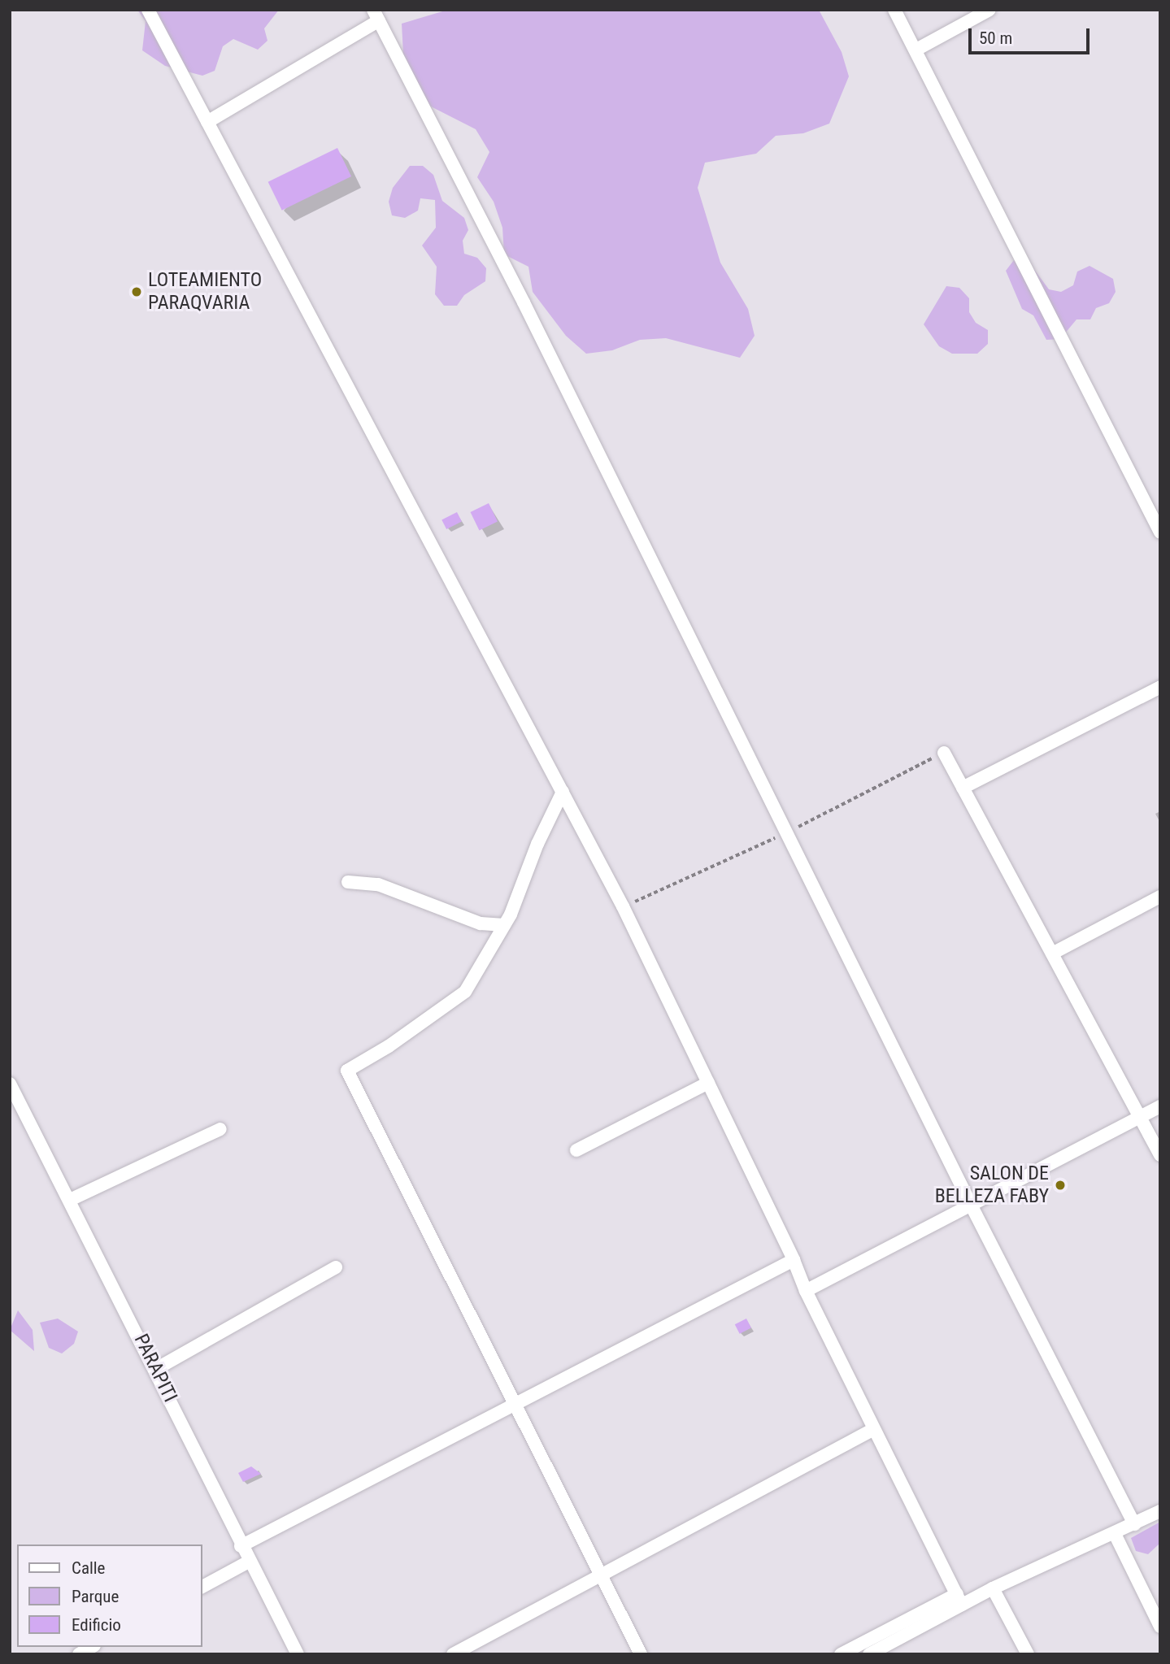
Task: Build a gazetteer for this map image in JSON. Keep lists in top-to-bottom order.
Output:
{
  "streets": {
    "street": ["PARAPITI"]
  },
  "places": ["LOTEAMIENTO PARAQVARIA", "SALON DE BELLEZA FABY"],
  "legend": ["Calle", "Parque", "Edificio"],
  "scale_bar": "50 m"
}
